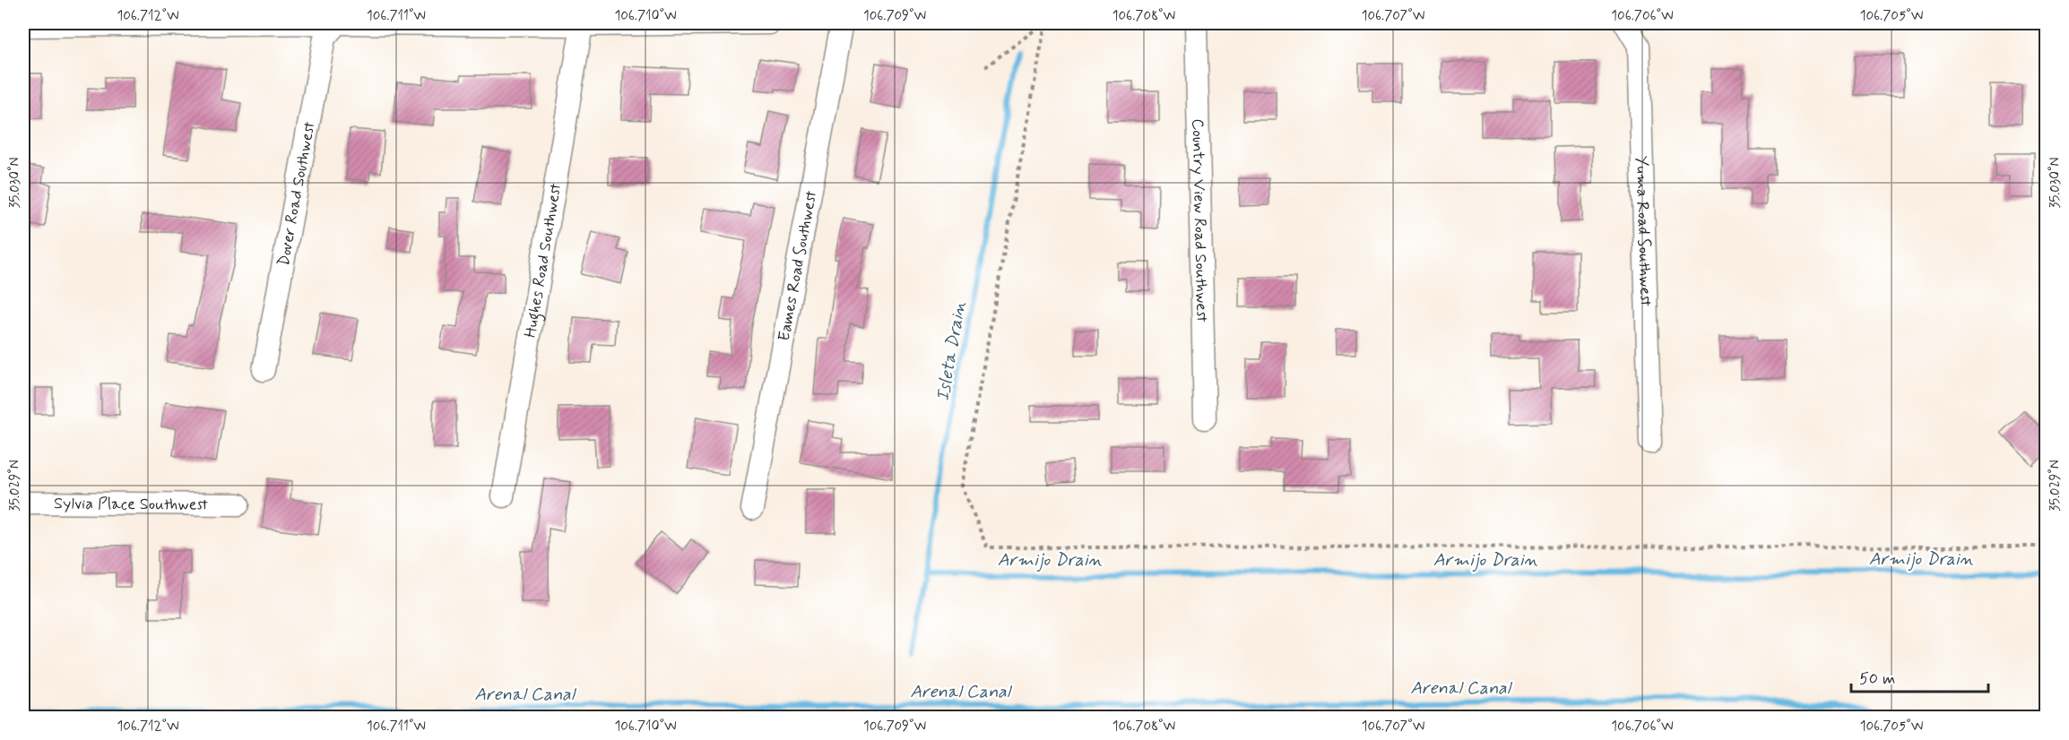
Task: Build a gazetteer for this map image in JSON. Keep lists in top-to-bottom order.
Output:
{
  "streets": {
    "street": [
      "Dover Road Southwest",
      "Country View Road Southwest",
      "Yuma Road Southwest",
      "Hughes Road Southwest",
      "Eames Road Southwest",
      "Sylvia Place Southwest"
    ]
  },
  "water": ["Isleta Drain", "Armijo Drain", "Arenal Canal"],
  "scale_bar": "50 m",
  "coordinates": [
    "106.712°W",
    "106.711°W",
    "106.710°W",
    "106.709°W",
    "106.708°W",
    "106.707°W",
    "106.706°W",
    "106.705°W",
    "35.030°N",
    "35.029°N"
  ]
}
